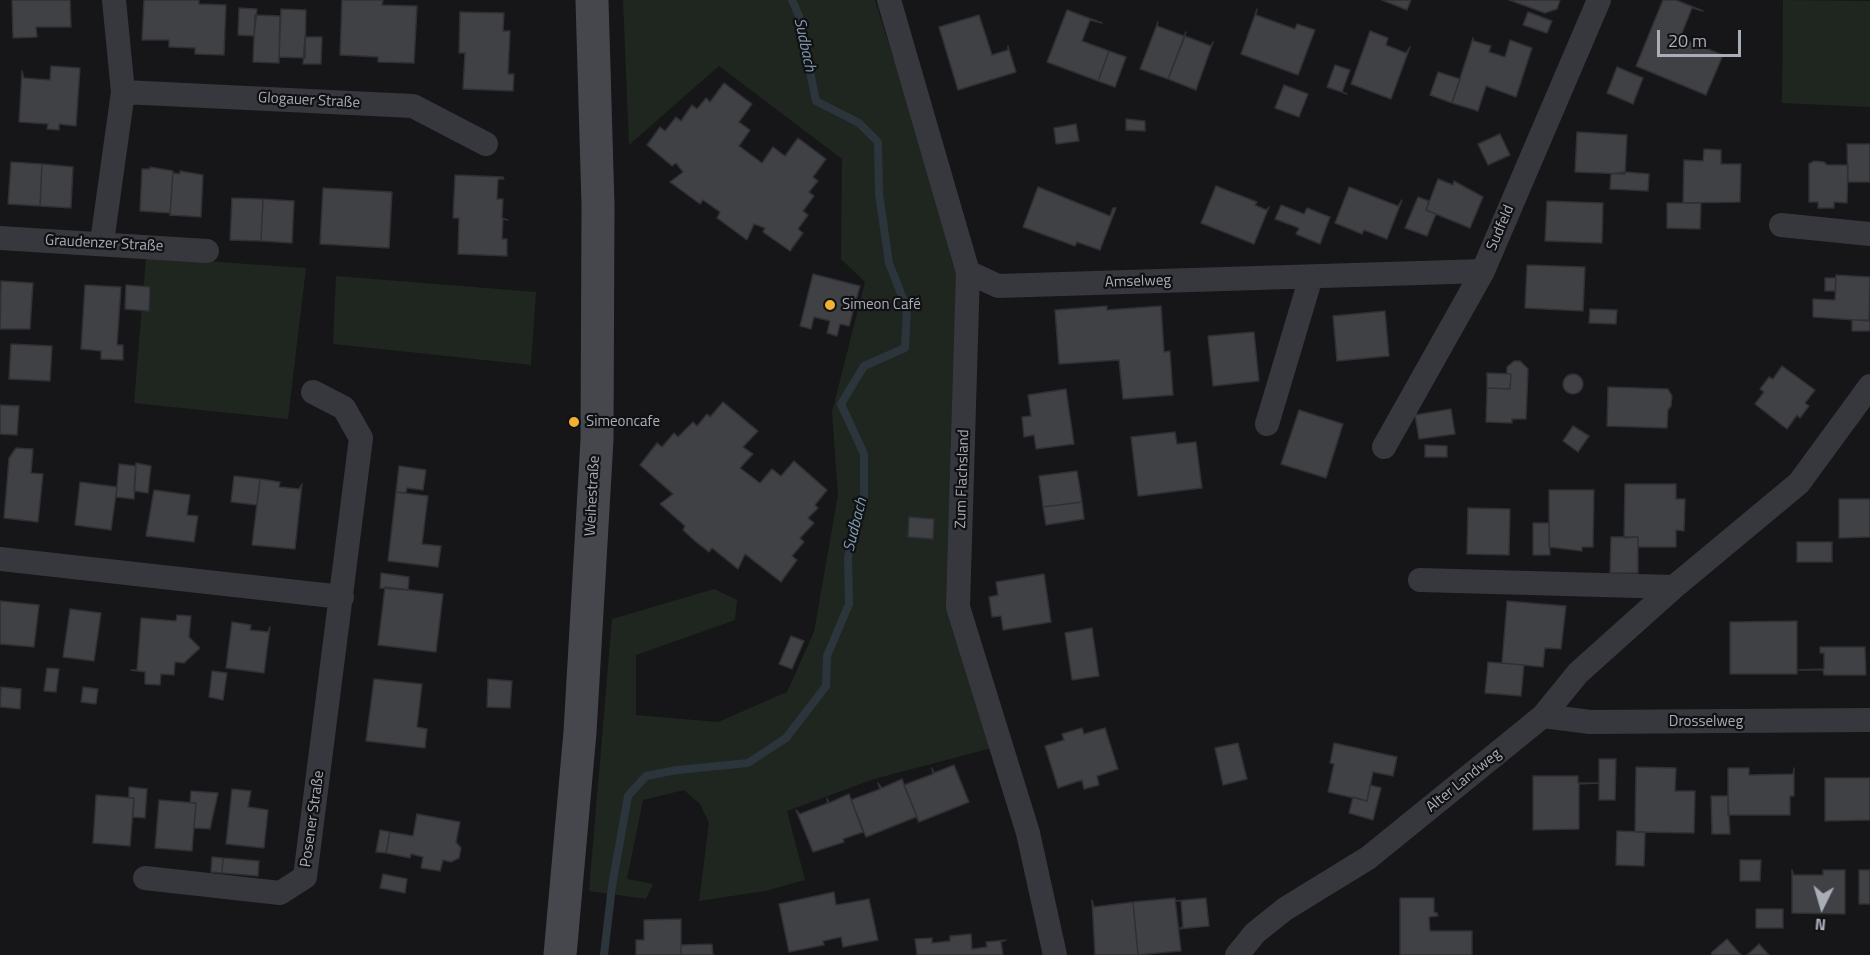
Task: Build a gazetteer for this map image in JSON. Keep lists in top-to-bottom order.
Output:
{
  "streets": {
    "main road": ["Weihestraße"],
    "street": [
      "Glogauer Straße",
      "Sudfeld",
      "Graudenzer Straße",
      "Amselweg",
      "Zum Flachsland",
      "Drosselweg",
      "Alter Landweg",
      "Posener Straße"
    ]
  },
  "crossings": [
    ["Sudfeld", "Amselweg"],
    ["Amselweg", "Zum Flachsland"],
    ["Drosselweg", "Alter Landweg"]
  ],
  "water": ["Sudbach"],
  "places": ["Simeon Café", "Simeoncafe"],
  "scale_bar": "20 m",
  "north": "bottom"
}
